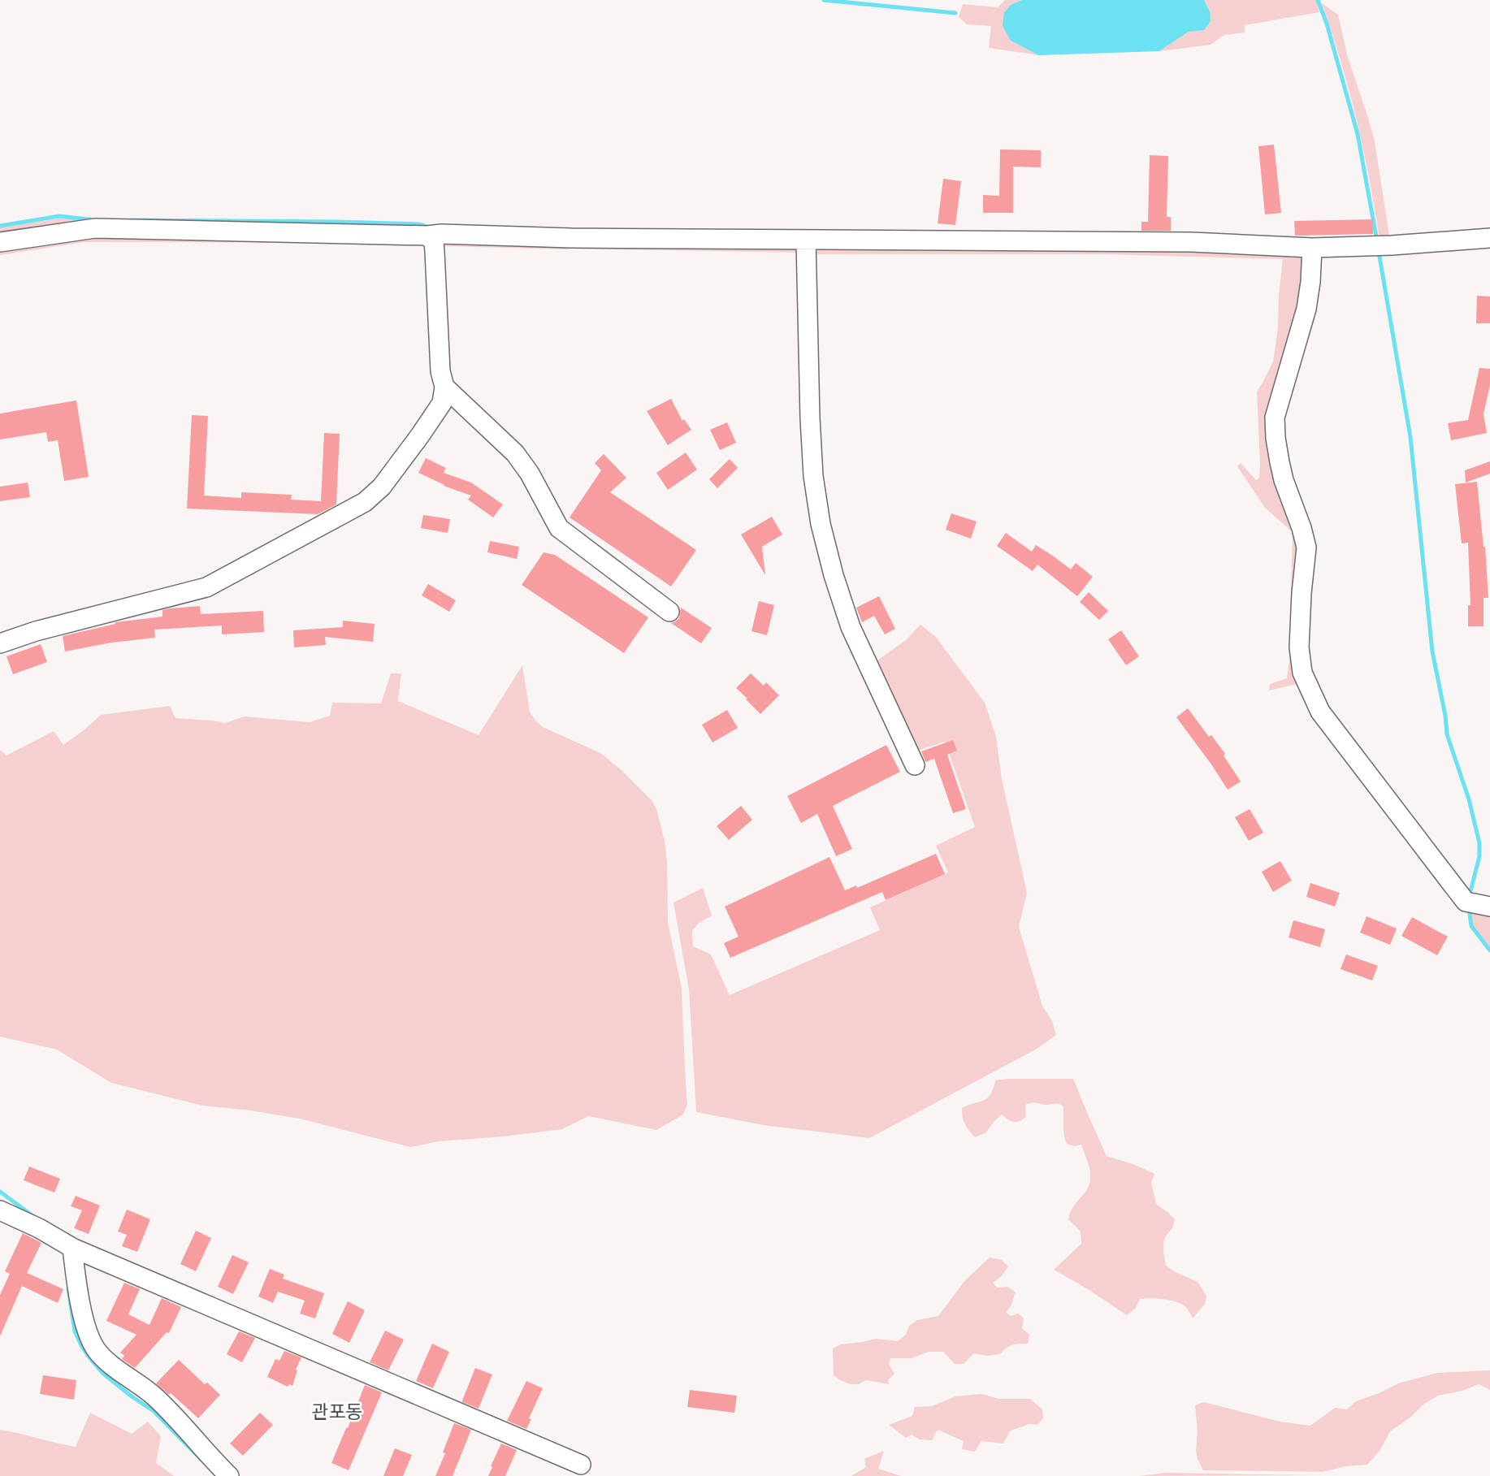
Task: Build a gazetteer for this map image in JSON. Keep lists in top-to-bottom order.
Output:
{
  "districts": ["관포동"]
}
